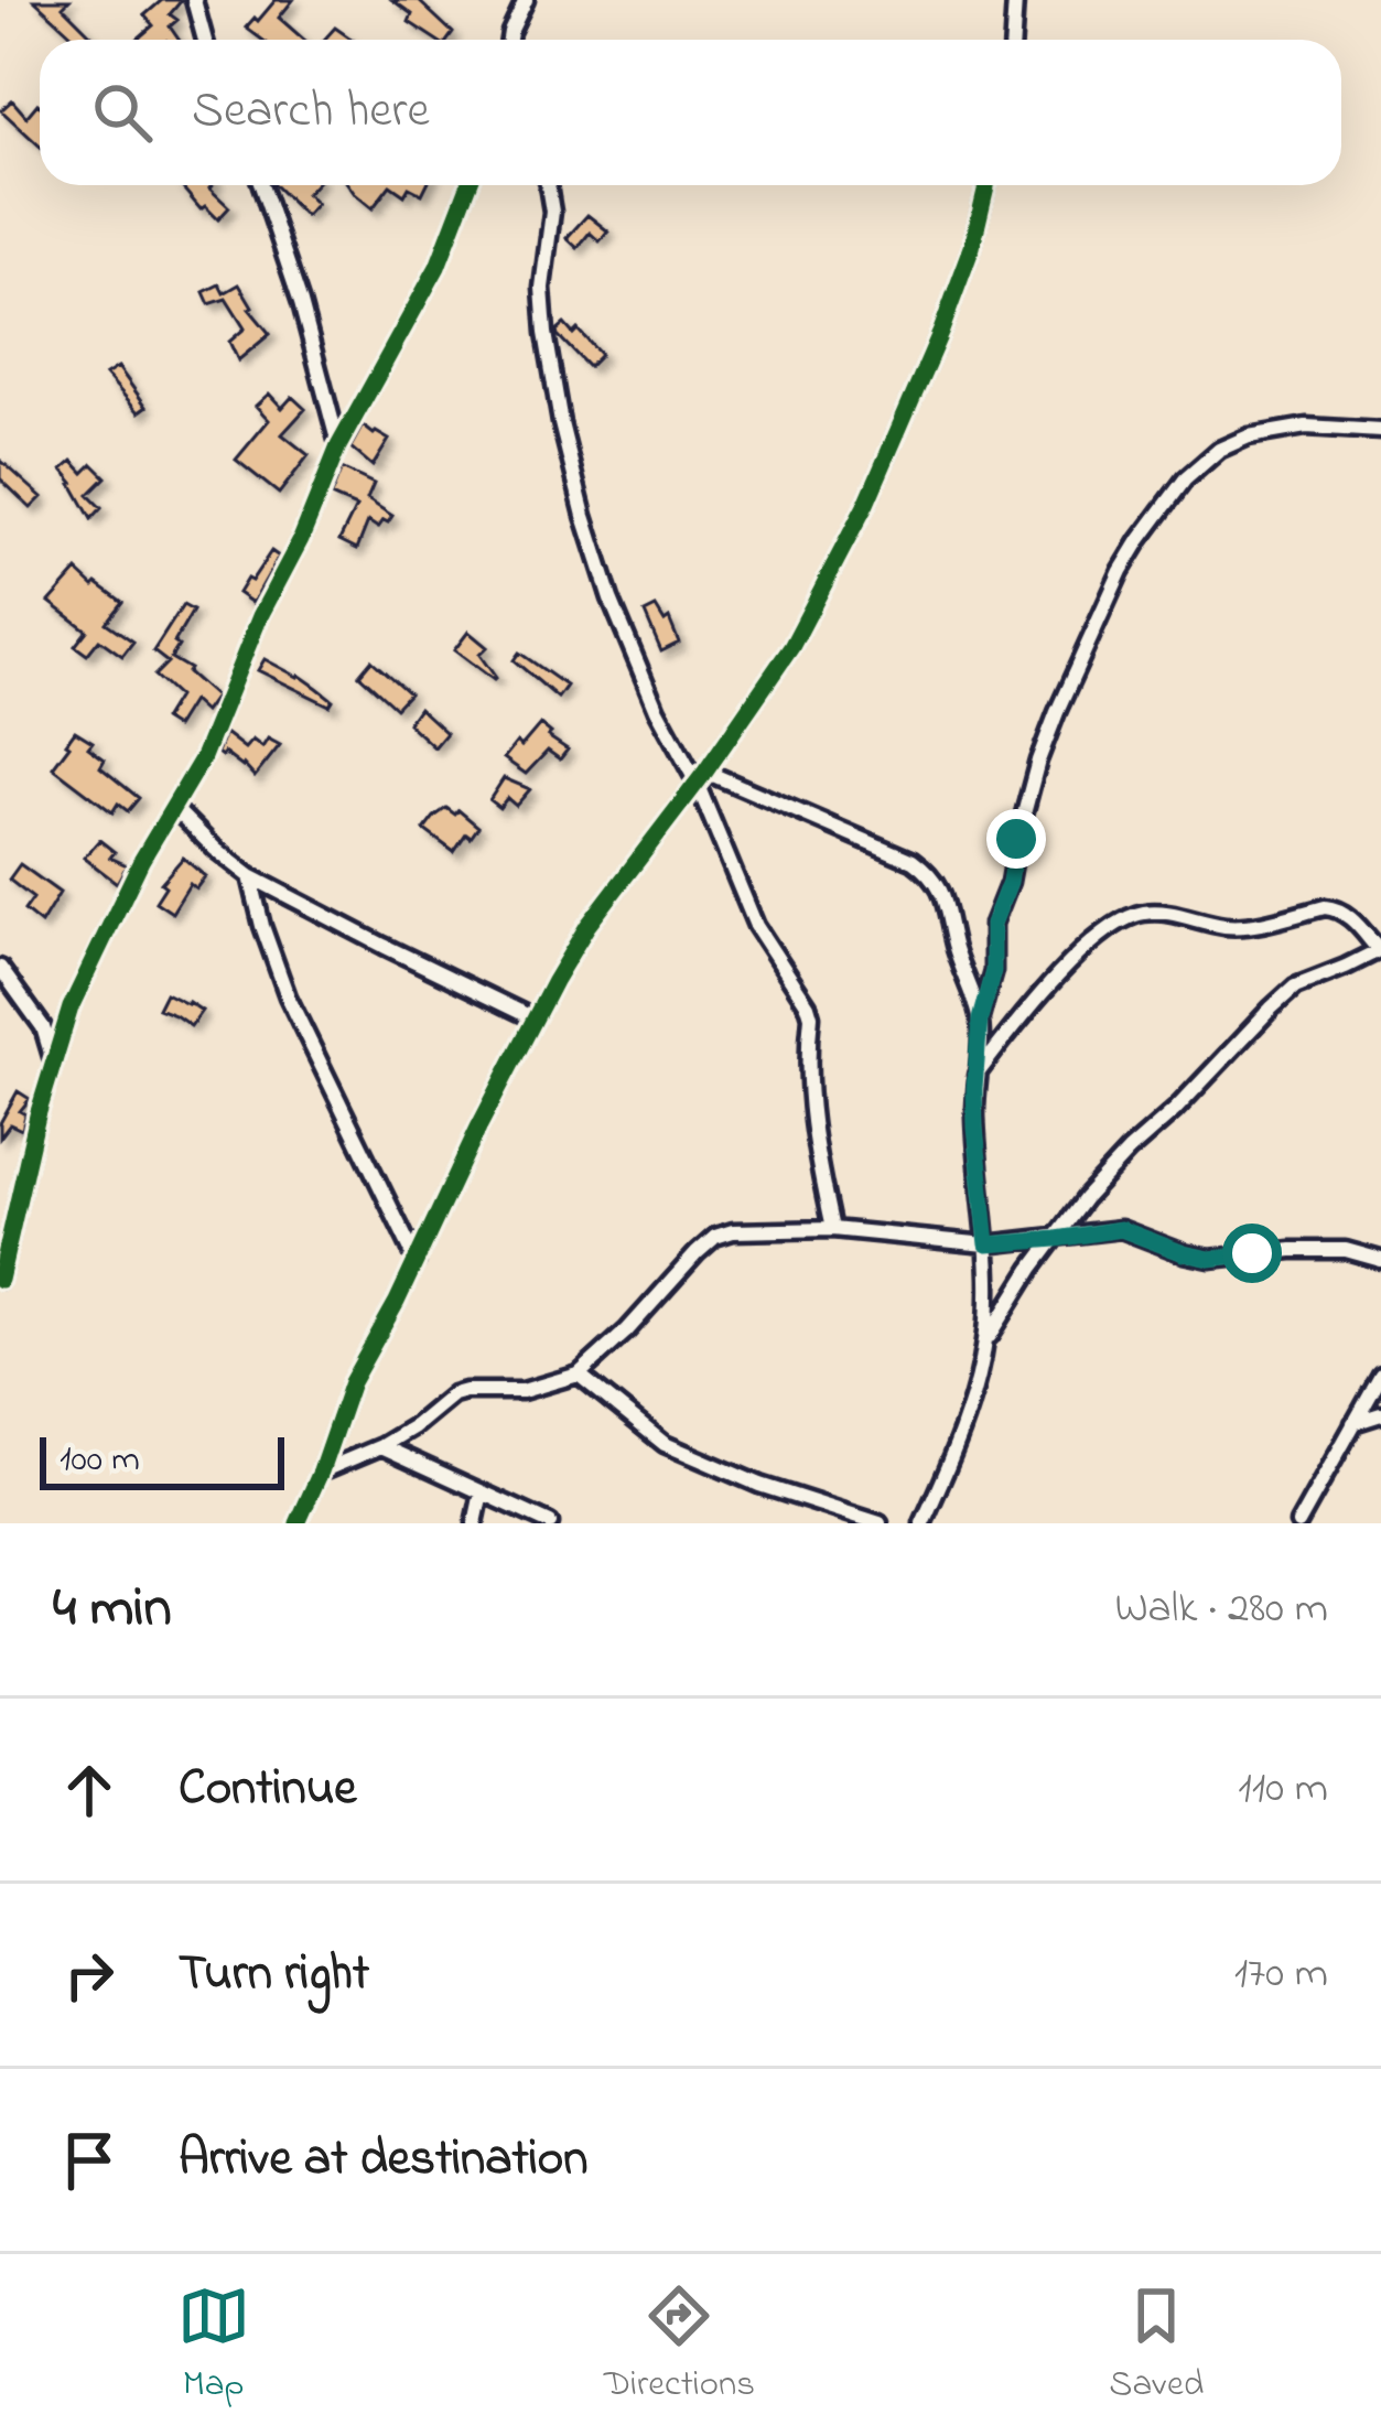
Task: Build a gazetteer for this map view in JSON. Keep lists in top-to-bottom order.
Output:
{
  "scale_bar": "100 m",
  "page": {
    "search": "Search here",
    "scale": "100 m",
    "heading": ["4 min", "Walk · 280 m"],
    "list": [
      ["Continue", "110 m"],
      ["Turn right", "170 m"],
      "Arrive at destination"
    ],
    "nav": ["Map", "Directions", "Saved"]
  }
}
